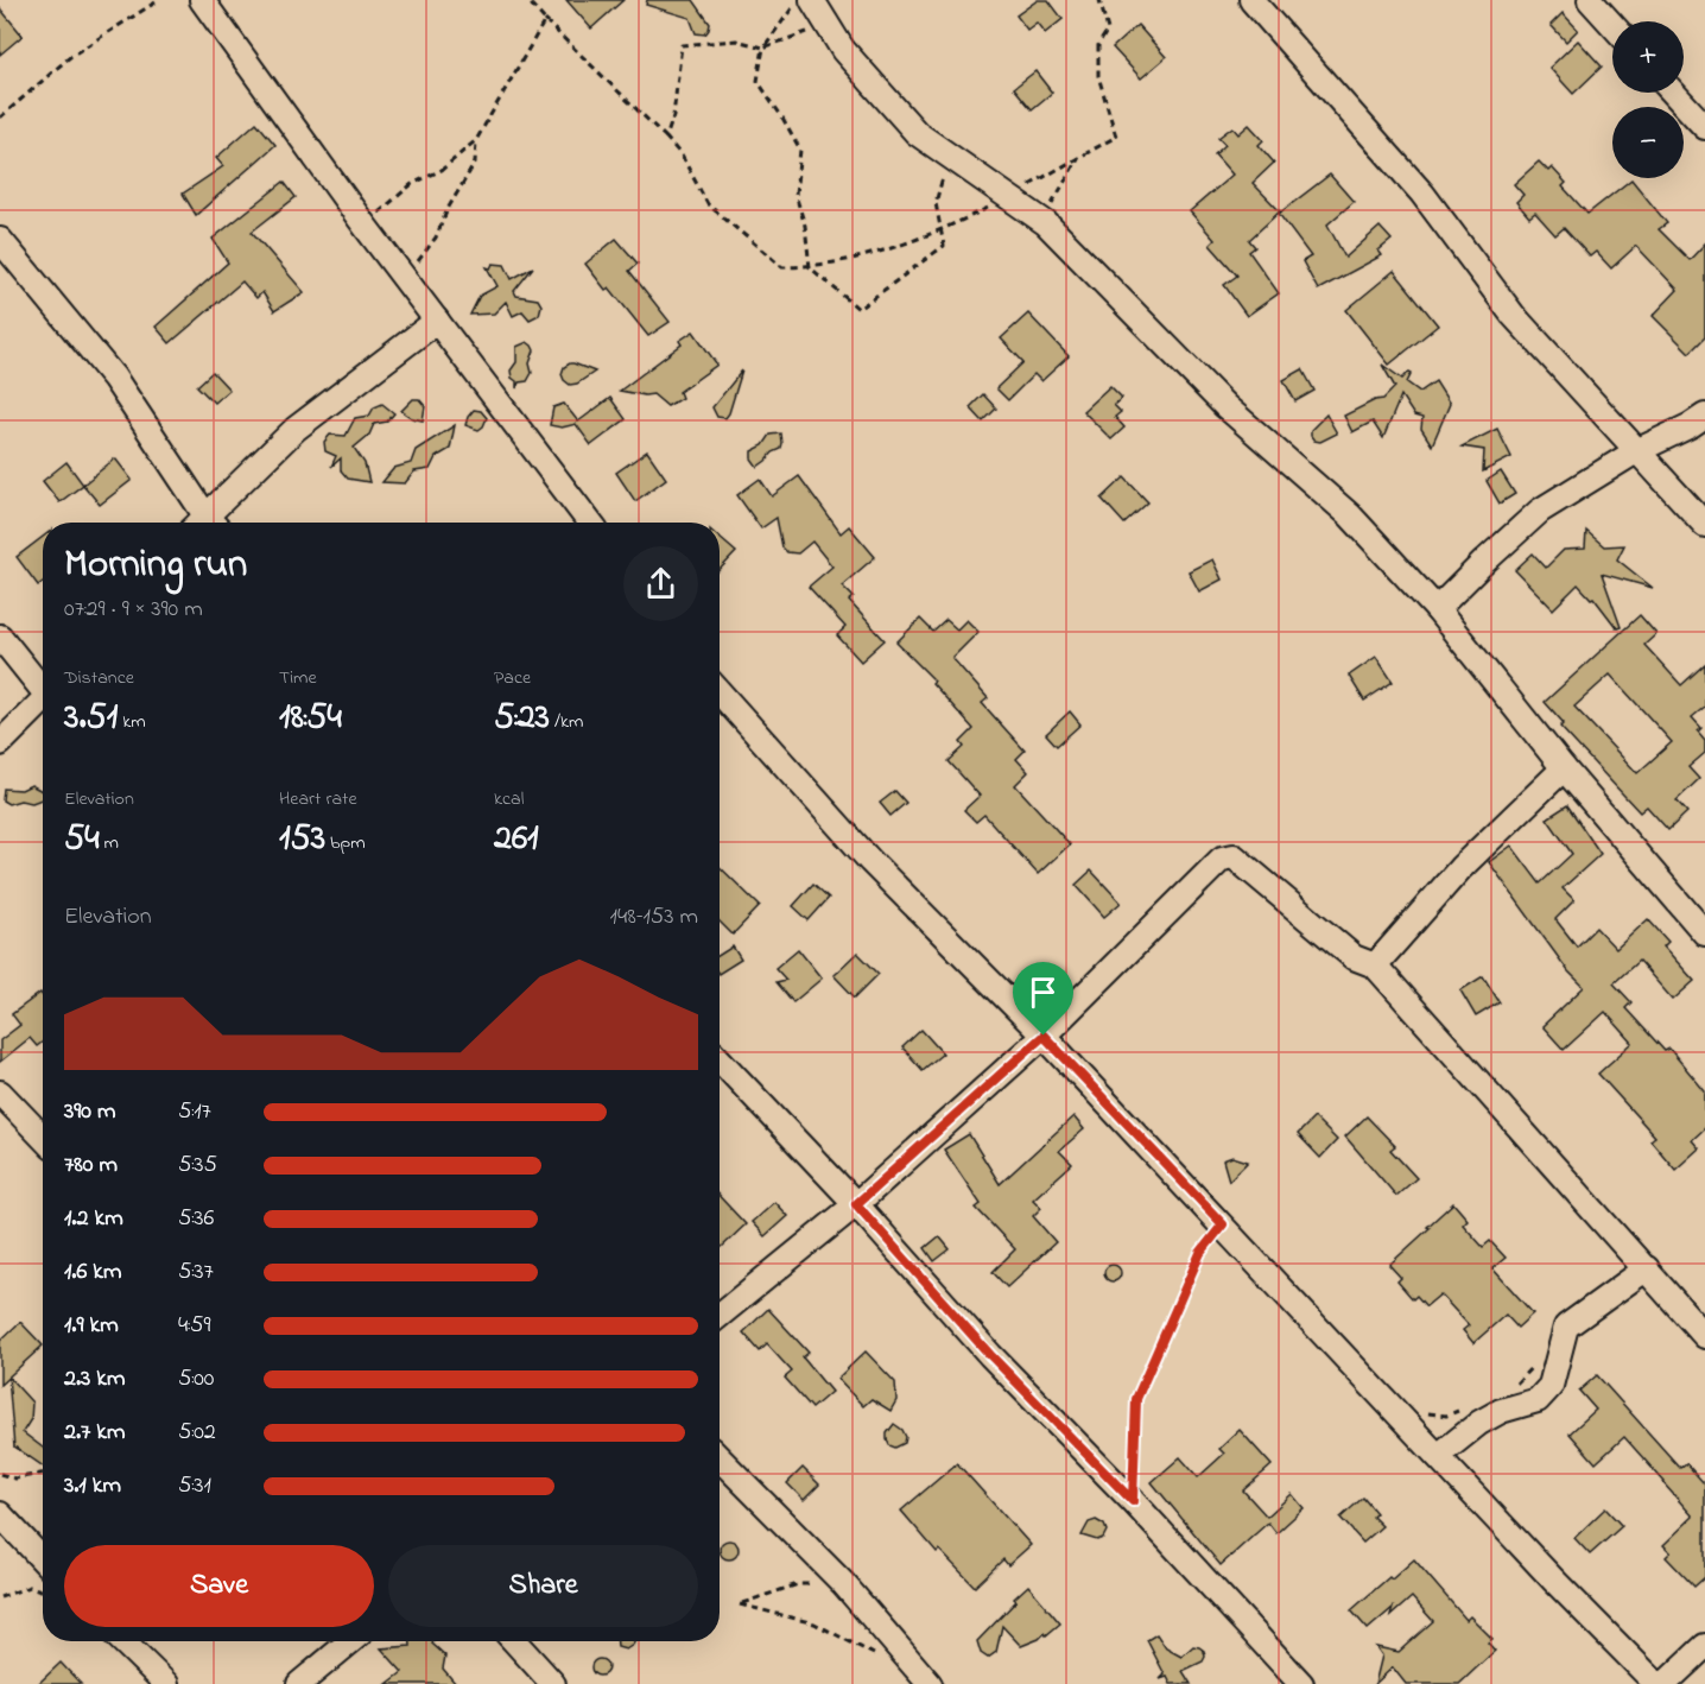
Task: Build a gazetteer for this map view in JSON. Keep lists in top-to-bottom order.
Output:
{
  "page": {
    "map_buttons": ["+", "−"],
    "heading": ["Morning run", "07:29 · 9 × 390 m"],
    "stats": [
      ["Distance", "3.51 km"],
      ["Time", "18:54"],
      ["Pace", "5:23 /km"],
      ["Elevation", "54 m"],
      ["Heart rate", "153 bpm"],
      ["kcal", "261"]
    ],
    "chart": ["Elevation", "148–153 m"],
    "list": [
      {
        "name": "390 m",
        "note": "5:17"
      },
      {
        "name": "780 m",
        "note": "5:35"
      },
      {
        "name": "1.2 km",
        "note": "5:36"
      },
      {
        "name": "1.6 km",
        "note": "5:37"
      },
      {
        "name": "1.9 km",
        "note": "4:59"
      },
      {
        "name": "2.3 km",
        "note": "5:00"
      },
      {
        "name": "2.7 km",
        "note": "5:02"
      },
      {
        "name": "3.1 km",
        "note": "5:31"
      }
    ],
    "buttons": ["Save", "Share"]
  }
}
